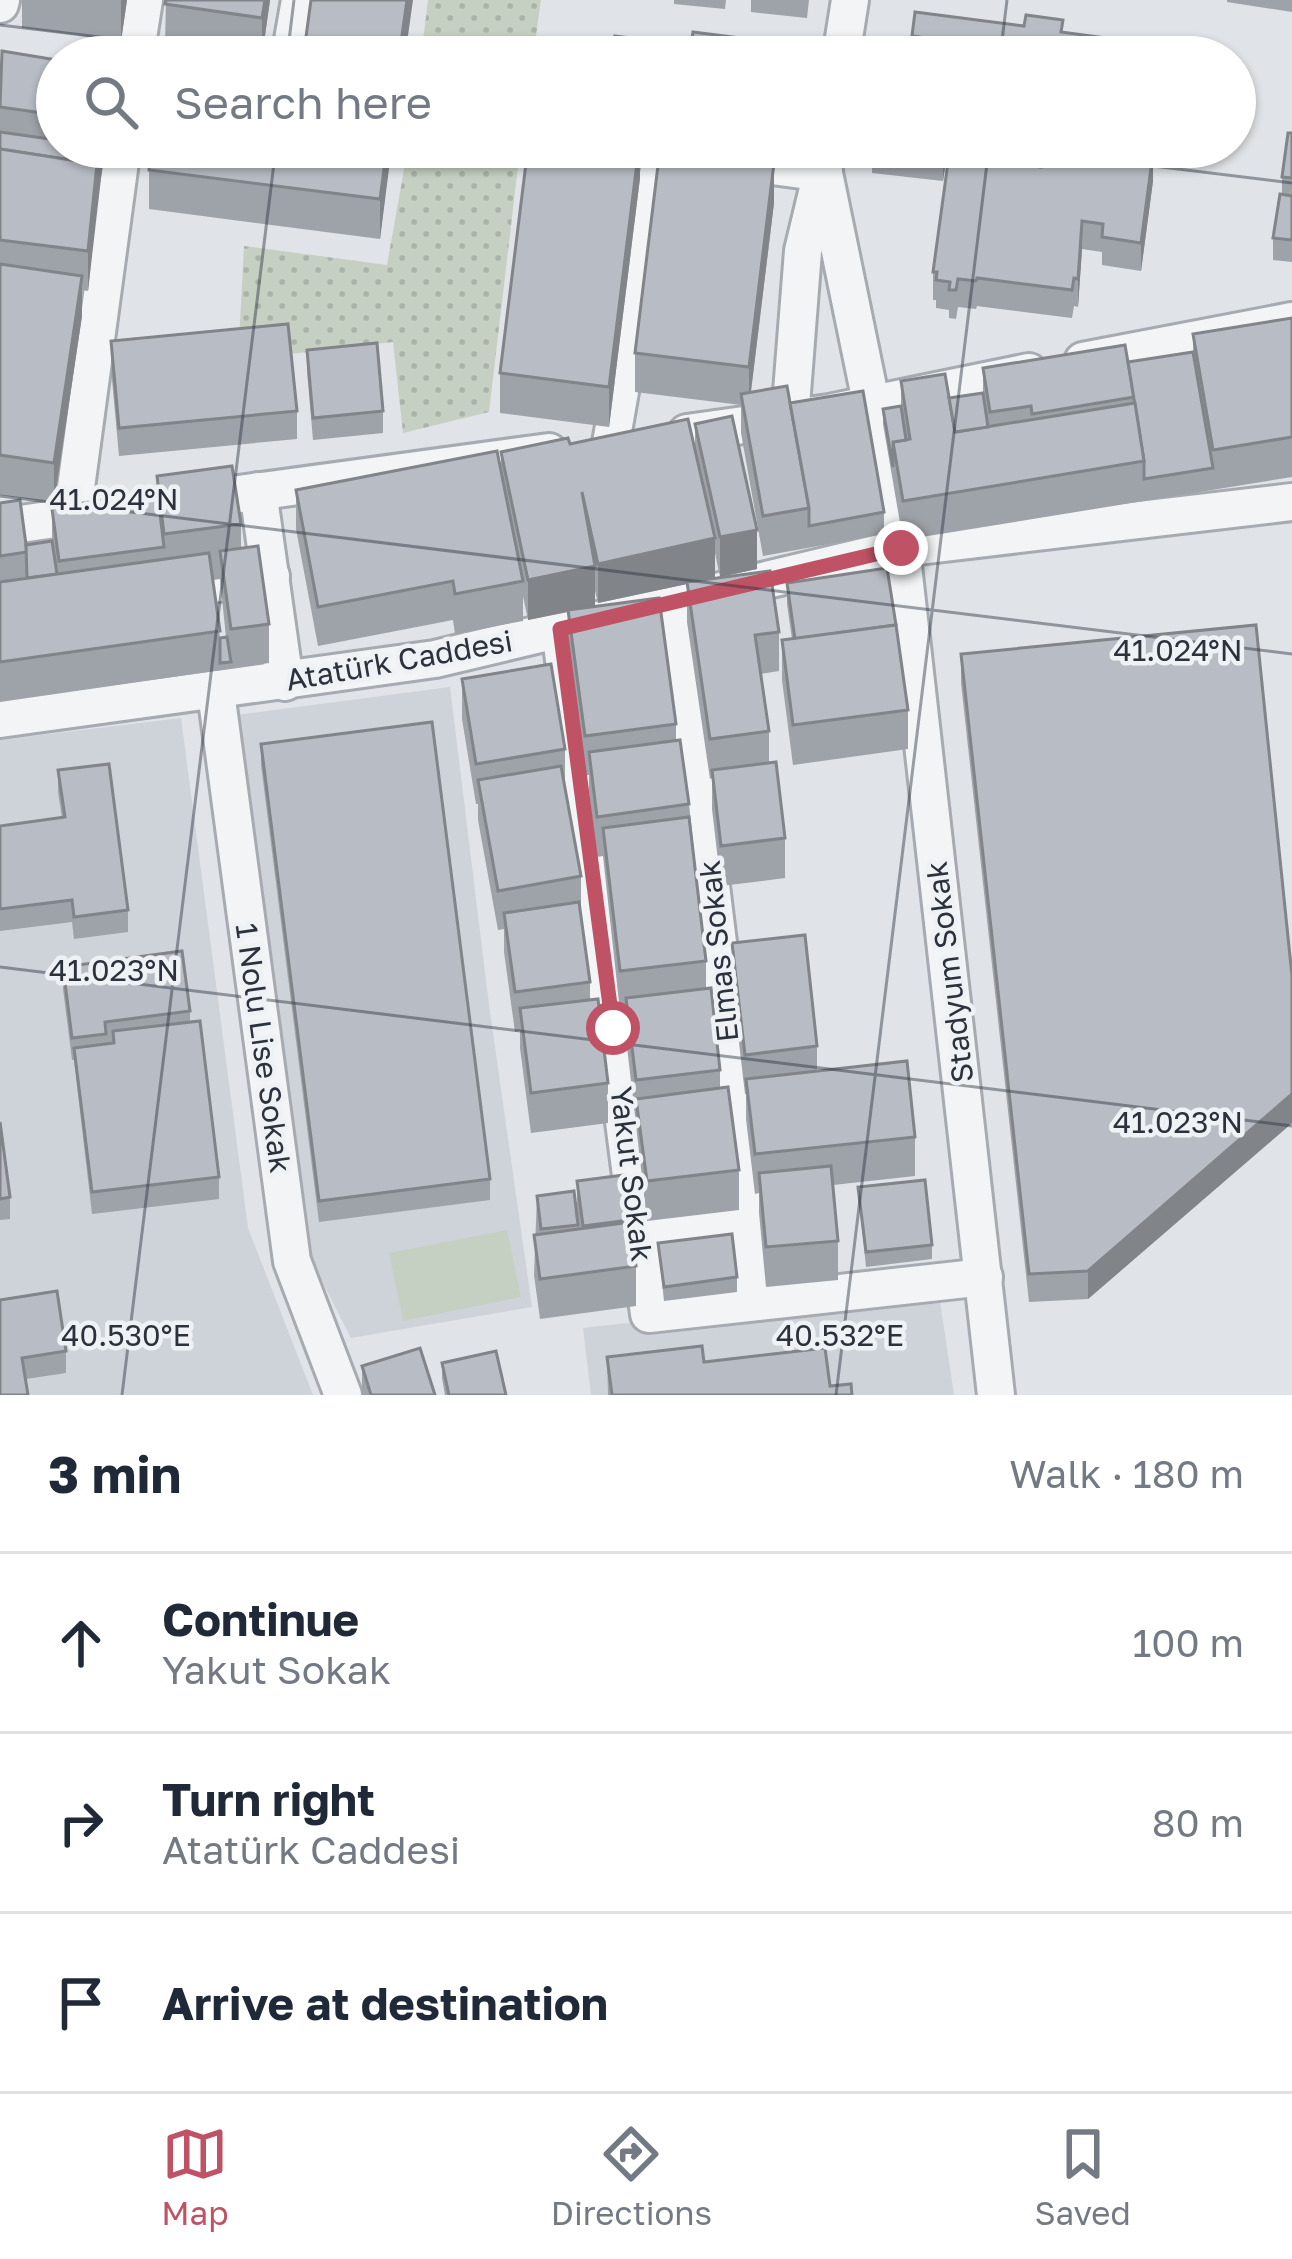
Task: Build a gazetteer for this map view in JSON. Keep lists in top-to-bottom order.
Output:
{
  "streets": {
    "street": [
      "Atatürk Caddesi",
      "Elmas Sokak",
      "Stadyum Sokak",
      "1 Nolu Lise Sokak",
      "Yakut Sokak"
    ]
  },
  "crossings": [
    ["Atatürk Caddesi", "Elmas Sokak"],
    ["Atatürk Caddesi", "Stadyum Sokak"],
    ["Atatürk Caddesi", "1 Nolu Lise Sokak"],
    ["Atatürk Caddesi", "Yakut Sokak"],
    ["Elmas Sokak", "Yakut Sokak"],
    ["Stadyum Sokak", "Yakut Sokak"]
  ],
  "page": {
    "search": "Search here",
    "heading": ["3 min", "Walk · 180 m"],
    "list": [
      ["Continue", "Yakut Sokak", "100 m"],
      ["Turn right", "Atatürk Caddesi", "80 m"],
      "Arrive at destination"
    ],
    "nav": ["Map", "Directions", "Saved"]
  },
  "coordinates": [
    "41.024°N",
    "41.023°N",
    "40.530°E",
    "40.532°E"
  ]
}
